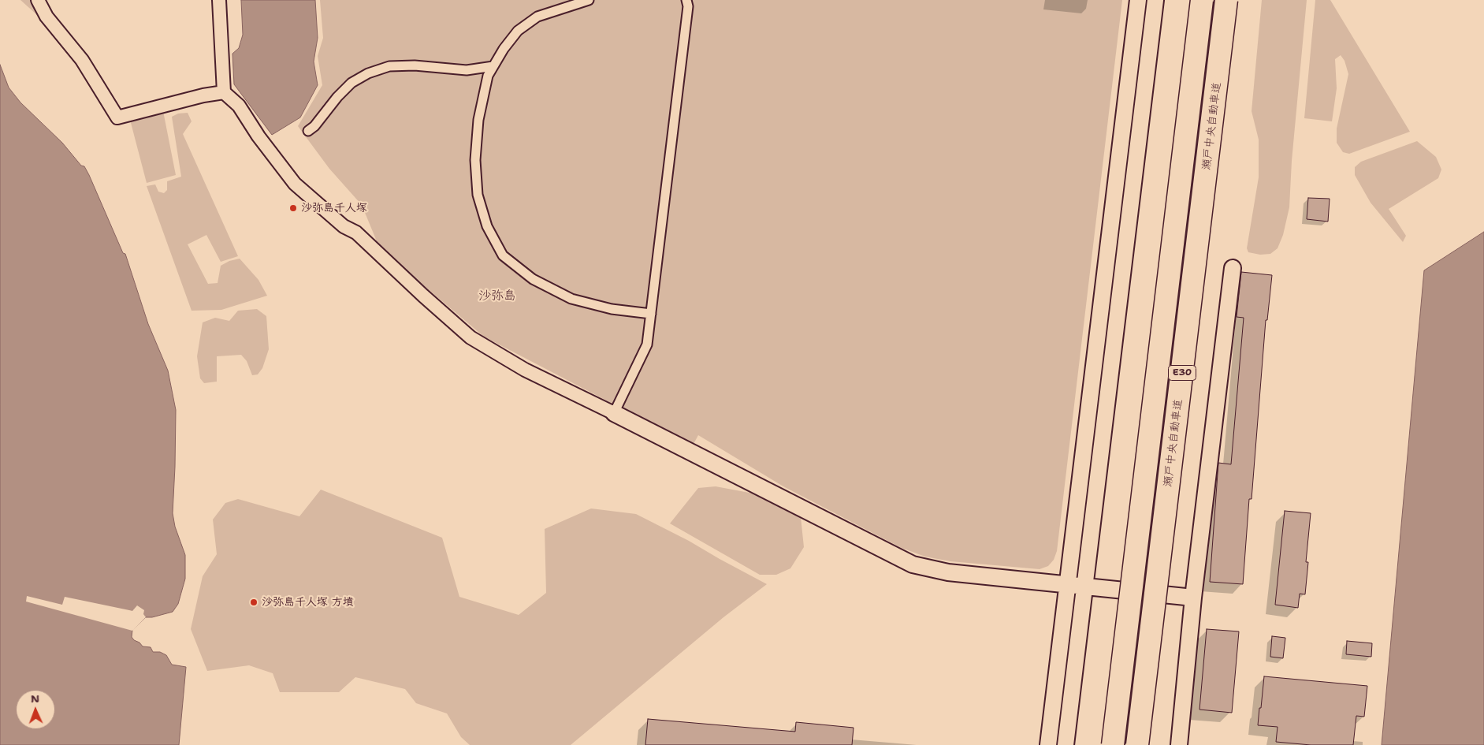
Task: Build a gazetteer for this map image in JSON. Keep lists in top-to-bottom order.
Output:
{
  "streets": {
    "highway": ["瀬戸中央自動車道", "E30"]
  },
  "districts": ["沙弥島"],
  "places": ["沙弥島千人塚", "沙弥島千人塚 方墳"],
  "north": "top"
}
